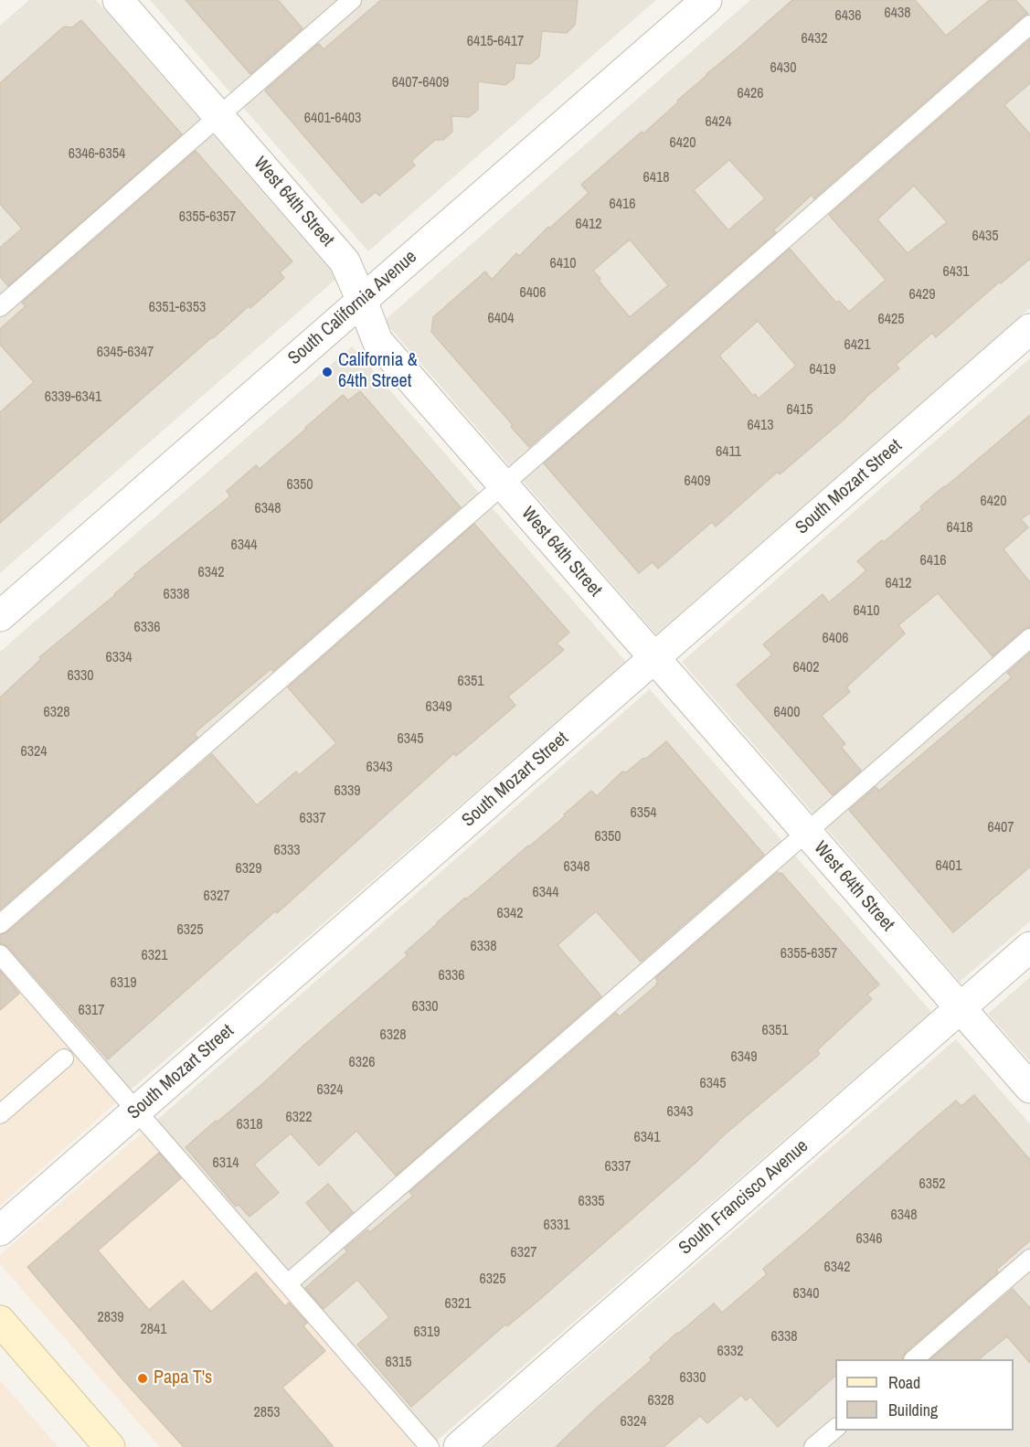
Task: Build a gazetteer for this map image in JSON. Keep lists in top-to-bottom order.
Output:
{
  "streets": {
    "street": [
      "West 64th Street",
      "South California Avenue",
      "South Mozart Street",
      "South Francisco Avenue"
    ]
  },
  "crossings": [
    ["West 64th Street", "South California Avenue"],
    ["West 64th Street", "South Mozart Street"],
    ["West 64th Street", "South Francisco Avenue"]
  ],
  "places": ["California & 64th Street", "Papa T's"],
  "house_numbers": [
    "6438",
    "6436",
    "6432",
    "6415-6417",
    "6430",
    "6407-6409",
    "6426",
    "6401-6403",
    "6424",
    "6420",
    "6346-6354",
    "6418",
    "6416",
    "6355-6357",
    "6412",
    "6435",
    "6410",
    "6431",
    "6406",
    "6429",
    "6351-6353",
    "6404",
    "6425",
    "6421",
    "6345-6347",
    "6419",
    "6339-6341",
    "6415",
    "6413",
    "6411",
    "6409",
    "6350",
    "6420",
    "6348",
    "6418",
    "6344",
    "6416",
    "6342",
    "6412",
    "6338",
    "6410",
    "6336",
    "6406",
    "6334",
    "6402",
    "6330",
    "6351",
    "6349",
    "6328",
    "6400",
    "6345",
    "6324",
    "6343",
    "6339",
    "6354",
    "6337",
    "6407",
    "6350",
    "6333",
    "6401",
    "6348",
    "6329",
    "6344",
    "6327",
    "6342",
    "6325",
    "6338",
    "6355-6357",
    "6321",
    "6336",
    "6319",
    "6330",
    "6317",
    "6351",
    "6328",
    "6349",
    "6326",
    "6345",
    "6324",
    "6343",
    "6322",
    "6318",
    "6341",
    "6314",
    "6337",
    "6352",
    "6335",
    "6348",
    "6331",
    "6346",
    "6327",
    "6342",
    "6325",
    "6340",
    "6321",
    "2839",
    "2841",
    "6319",
    "6338",
    "6332",
    "6315",
    "6330",
    "6328",
    "2853",
    "6324"
  ],
  "legend": ["Road", "Building"]
}
